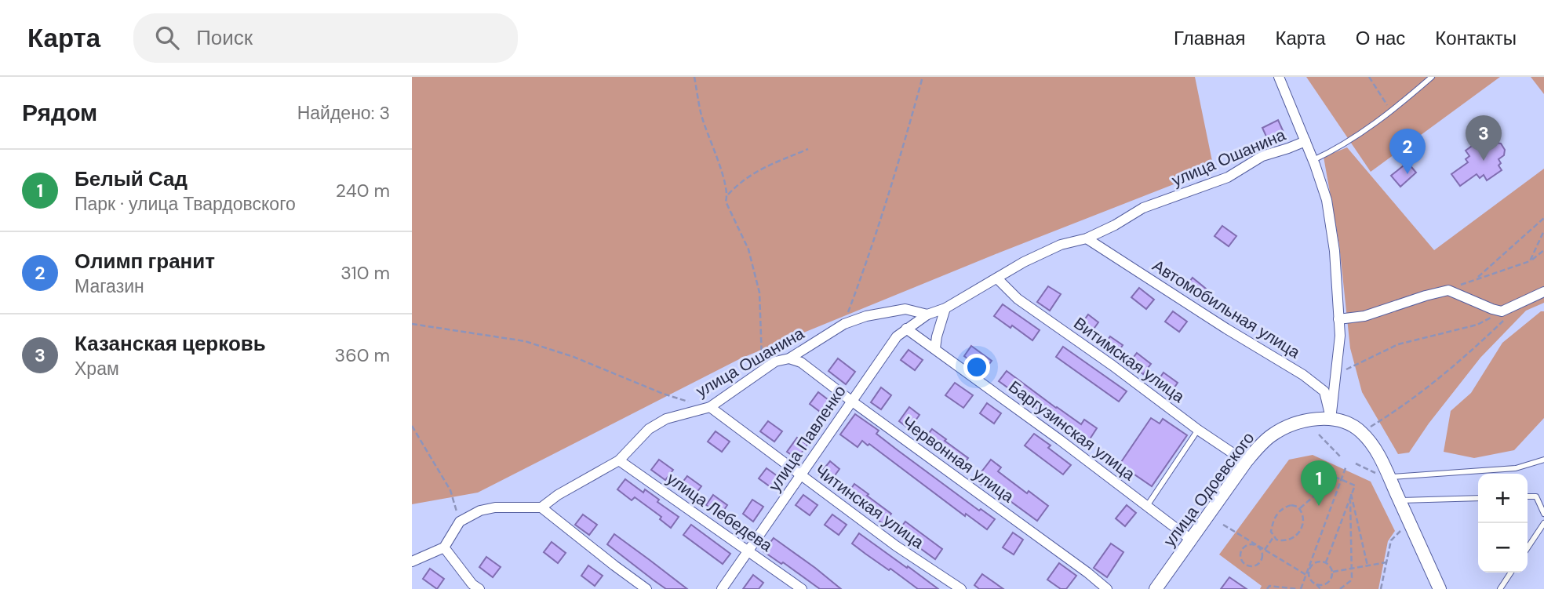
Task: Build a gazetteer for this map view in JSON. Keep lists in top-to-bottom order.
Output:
{
  "streets": {
    "street": [
      "улица Ошанина",
      "Автомобильная улица",
      "Витимская улица",
      "Баргузинская улица",
      "улица Павленко",
      "Червонная улица",
      "улица Одоевского",
      "Читинская улица",
      "улица Лебедева"
    ]
  },
  "crossings": [
    ["улица Ошанина", "Автомобильная улица"],
    ["улица Ошанина", "Витимская улица"],
    ["улица Ошанина", "улица Павленко"],
    ["улица Ошанина", "Червонная улица"],
    ["улица Ошанина", "Читинская улица"],
    ["улица Ошанина", "улица Лебедева"],
    ["Автомобильная улица", "улица Одоевского"],
    ["Витимская улица", "улица Одоевского"],
    ["Баргузинская улица", "улица Павленко"],
    ["Баргузинская улица", "улица Одоевского"],
    ["улица Павленко", "Червонная улица"],
    ["улица Павленко", "Читинская улица"],
    ["улица Павленко", "улица Лебедева"]
  ],
  "page": {
    "header": "Карта",
    "search": "Поиск",
    "nav": [
      "Главная",
      "Карта",
      "О нас",
      "Контакты"
    ],
    "heading": ["Рядом", "Найдено: 3"],
    "pins": ["3", "2", "1"],
    "list": [
      {
        "mark": "1",
        "name": "Белый Сад",
        "note": "Парк · улица Твардовского",
        "value": "240 m"
      },
      {
        "mark": "2",
        "name": "Олимп гранит",
        "note": "Магазин",
        "value": "310 m"
      },
      {
        "mark": "3",
        "name": "Казанская церковь",
        "note": "Храм",
        "value": "360 m"
      }
    ],
    "map_buttons": ["+", "−"]
  }
}
